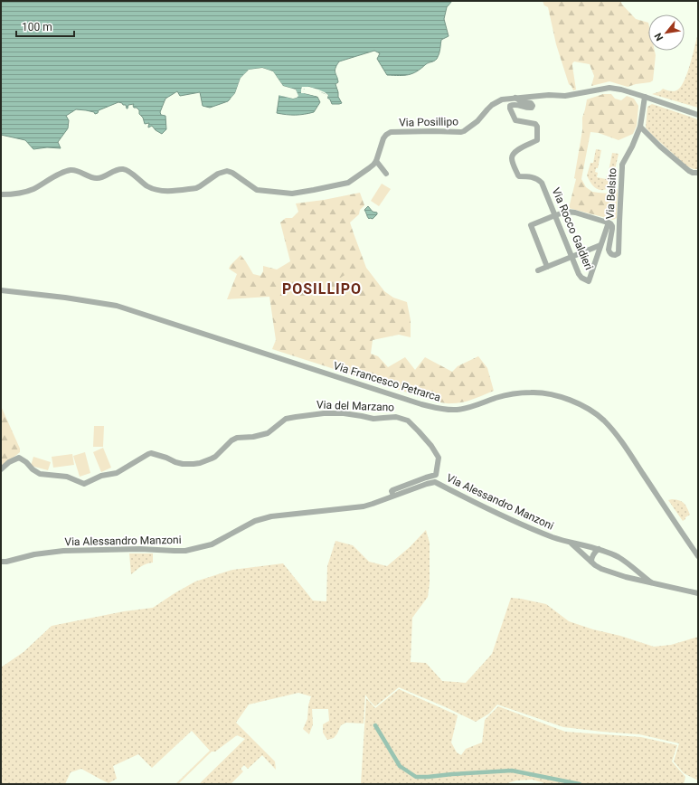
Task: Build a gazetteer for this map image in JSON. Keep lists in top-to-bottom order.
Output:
{
  "streets": {
    "street": [
      "Via Posillipo",
      "Via Belsito",
      "Via Rocco Galdieri",
      "Via Francesco Petrarca",
      "Via del Marzano",
      "Via Alessandro Manzoni"
    ]
  },
  "crossings": [
    ["Via Posillipo", "Via Belsito"],
    ["Via Posillipo", "Via Rocco Galdieri"],
    ["Via del Marzano", "Via Alessandro Manzoni"]
  ],
  "districts": ["POSILLIPO"],
  "scale_bar": "100 m",
  "north": "bottom left"
}
